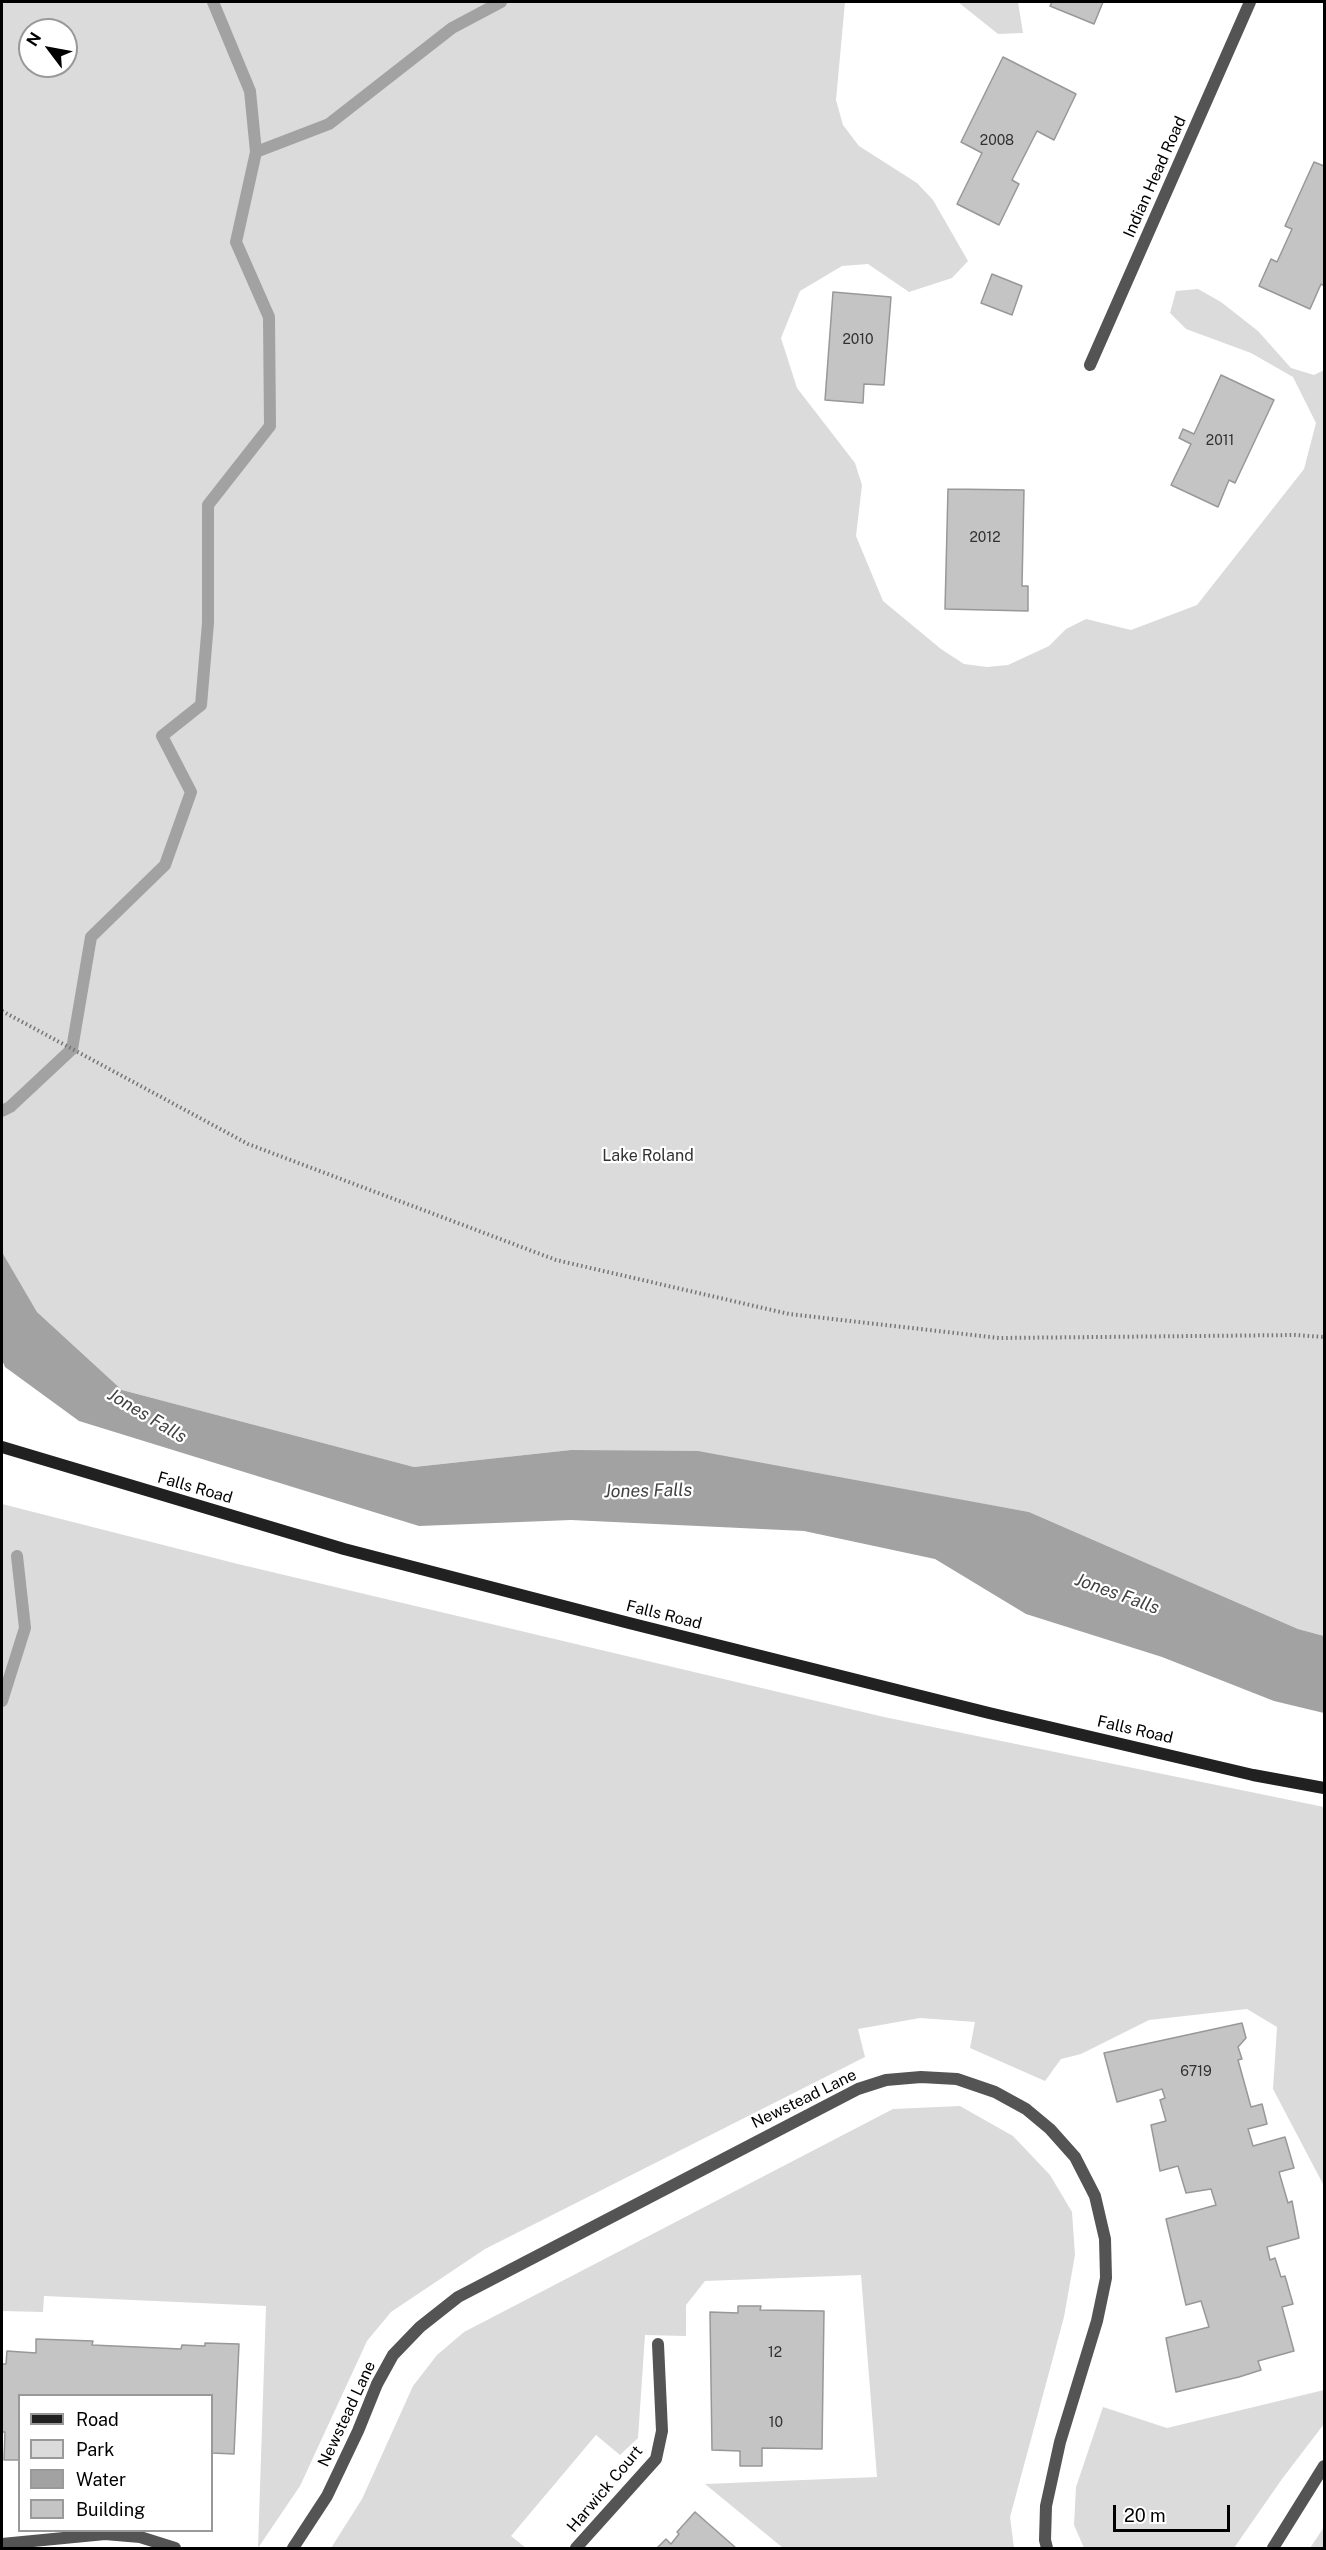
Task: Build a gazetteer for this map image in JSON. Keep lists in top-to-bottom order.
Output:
{
  "streets": {
    "main road": ["Falls Road"],
    "street": ["Indian Head Road", "Newstead Lane", "Harwick Court"]
  },
  "water": ["Jones Falls"],
  "parks": ["Lake Roland"],
  "house_numbers": [
    "2008",
    "2010",
    "2011",
    "2012",
    "6719",
    "12",
    "10"
  ],
  "legend": [
    "Road",
    "Park",
    "Water",
    "Building"
  ],
  "scale_bar": "20 m",
  "north": "top left"
}
